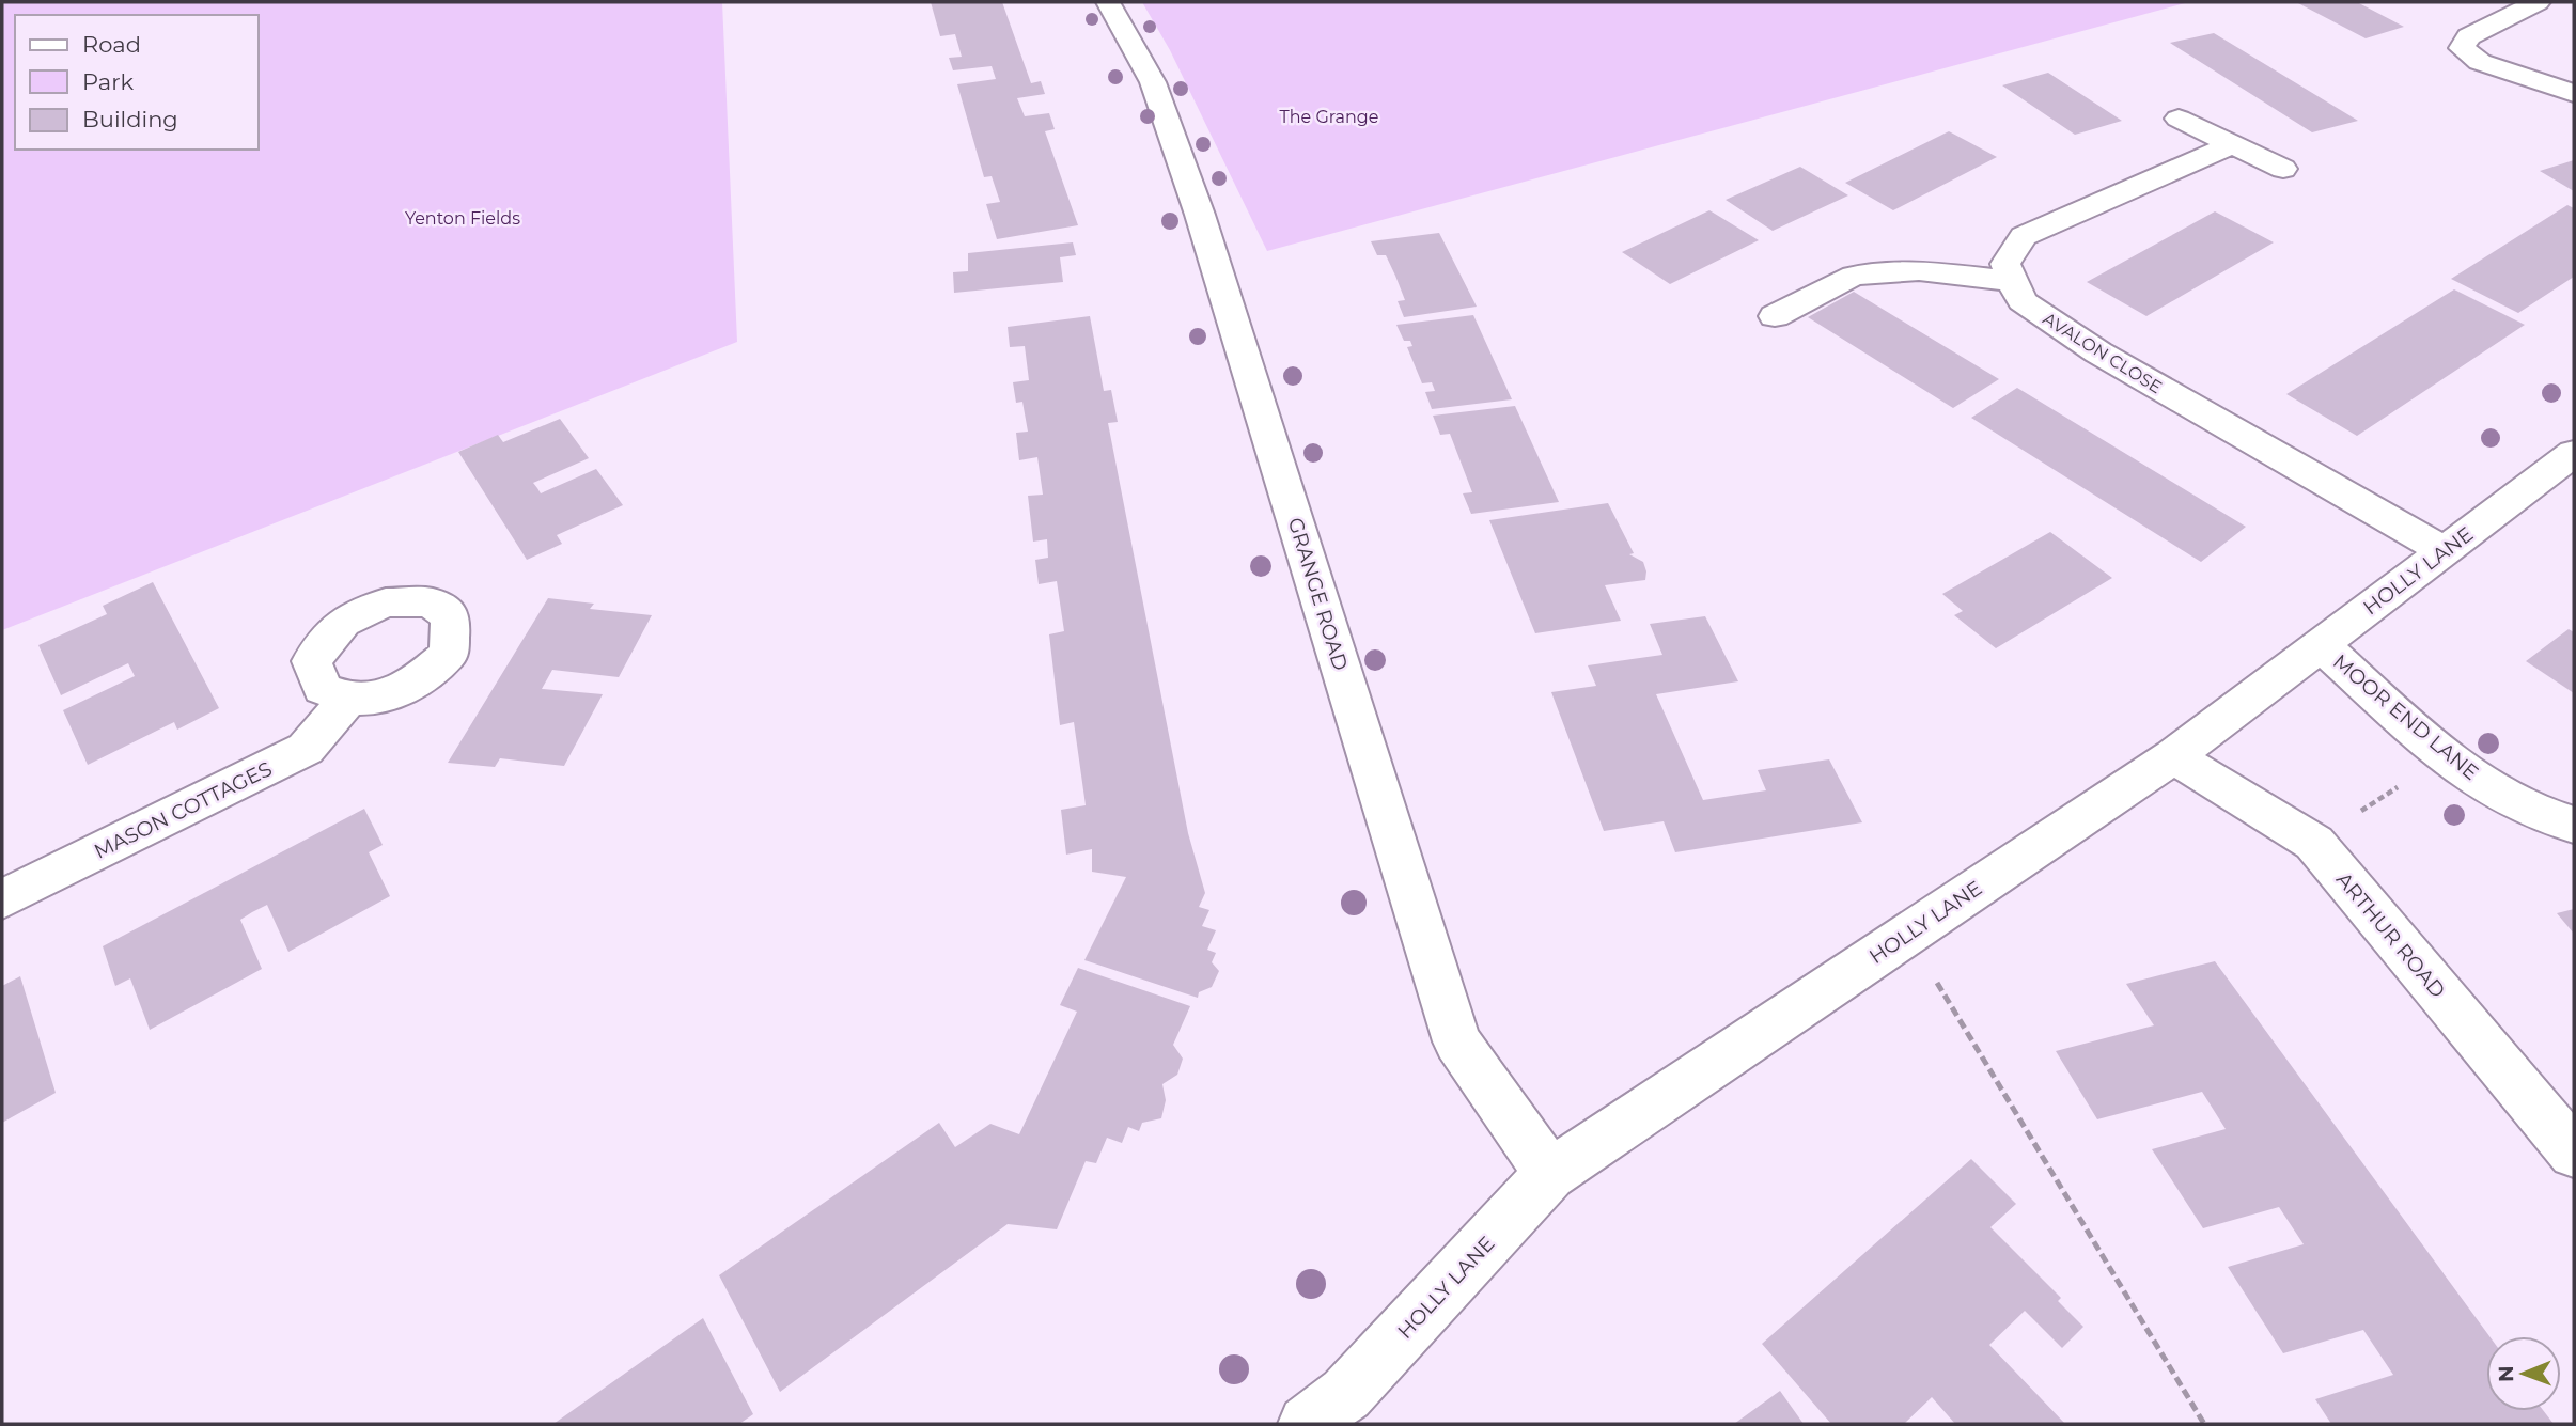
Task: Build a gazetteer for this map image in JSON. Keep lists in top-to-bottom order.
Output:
{
  "streets": {
    "street": [
      "AVALON CLOSE",
      "HOLLY LANE",
      "GRANGE ROAD",
      "MOOR END LANE",
      "MASON COTTAGES",
      "ARTHUR ROAD"
    ]
  },
  "crossings": [
    ["AVALON CLOSE", "HOLLY LANE"],
    ["HOLLY LANE", "GRANGE ROAD"],
    ["HOLLY LANE", "MOOR END LANE"],
    ["HOLLY LANE", "ARTHUR ROAD"]
  ],
  "parks": ["The Grange", "Yenton Fields"],
  "legend": ["Road", "Park", "Building"],
  "north": "left"
}
